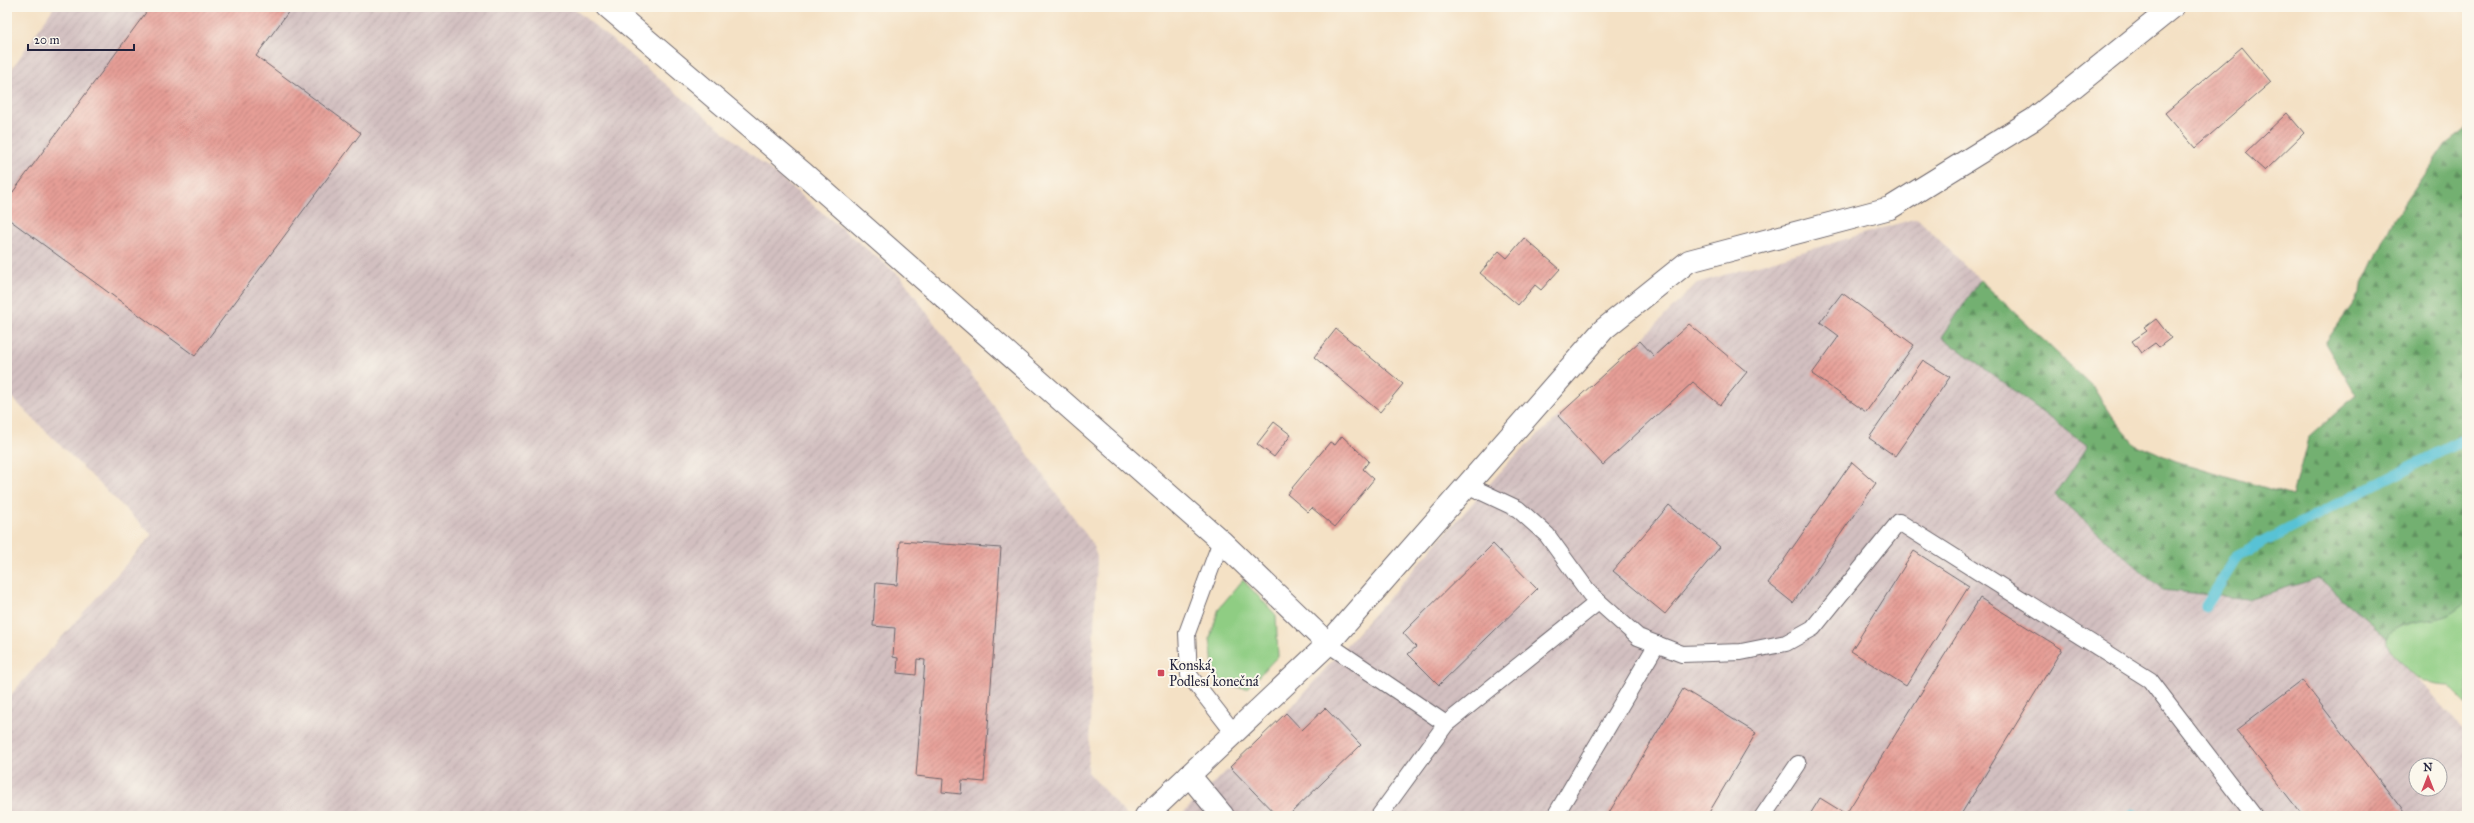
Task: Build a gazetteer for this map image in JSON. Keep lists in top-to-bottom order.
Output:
{
  "places": {
    "transit": ["Konská, Podlesí konečná"]
  },
  "scale_bar": "20 m",
  "north": "top"
}
